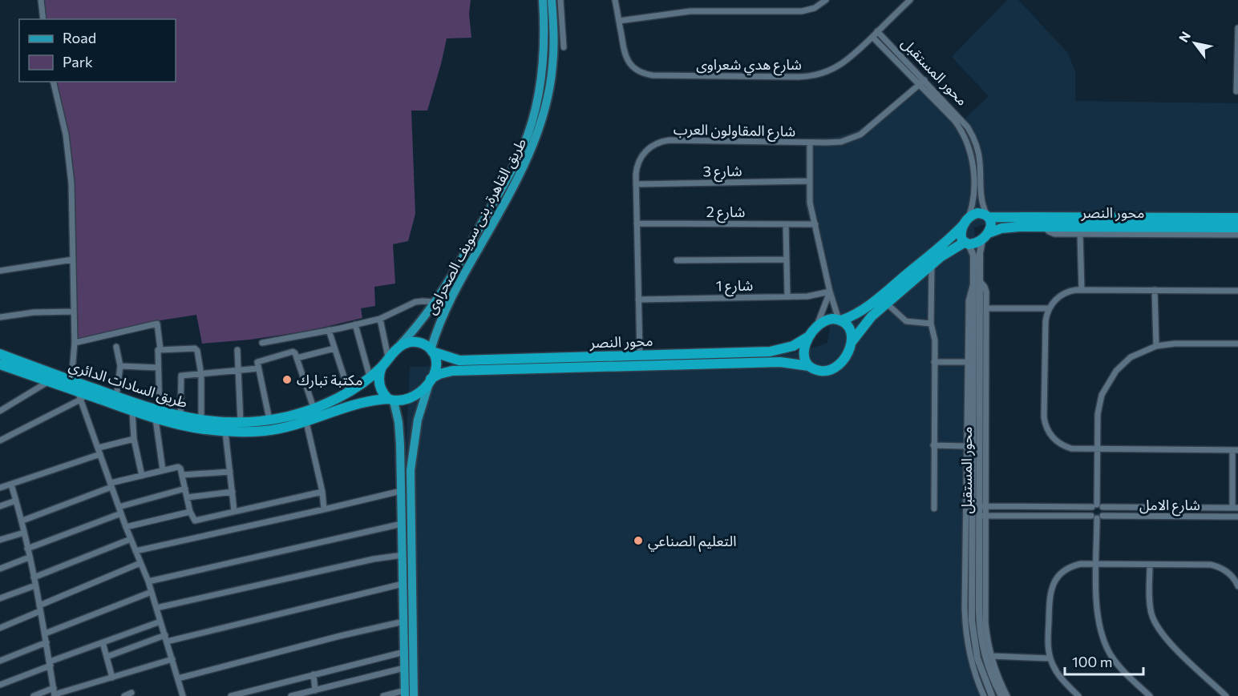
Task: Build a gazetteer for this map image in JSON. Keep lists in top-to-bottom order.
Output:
{
  "streets": {
    "highway": ["محور النصر", "طريق السادات الدائري"],
    "main road": ["طريق القاهرة, بنى سويف الصحراوى"],
    "street": [
      "شارع هدي شعراوى",
      "محور المستقبل",
      "شارع المقاولون العرب",
      "شارع 3",
      "شارع 2",
      "شارع 1",
      "شارع الامل"
    ]
  },
  "crossings": [
    ["شارع هدي شعراوى", "محور المستقبل"],
    ["محور المستقبل", "شارع المقاولون العرب"],
    ["محور المستقبل", "محور النصر"],
    ["محور المستقبل", "شارع الامل"],
    ["شارع المقاولون العرب", "شارع 3"],
    ["شارع المقاولون العرب", "شارع 2"],
    ["شارع المقاولون العرب", "محور النصر"],
    ["شارع المقاولون العرب", "شارع 1"],
    ["محور النصر", "طريق القاهرة, بنى سويف الصحراوى"],
    ["محور النصر", "طريق السادات الدائري"],
    ["طريق القاهرة, بنى سويف الصحراوى", "طريق السادات الدائري"]
  ],
  "places": ["مكتبة تبارك", "التعليم الصناعي"],
  "legend": ["Road", "Park"],
  "scale_bar": "100 m",
  "north": "top left"
}
